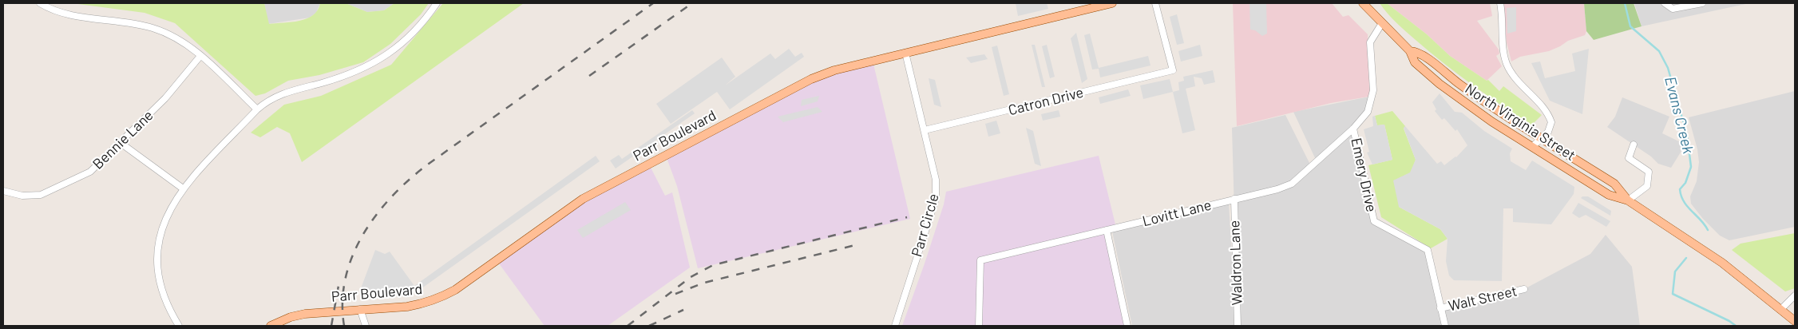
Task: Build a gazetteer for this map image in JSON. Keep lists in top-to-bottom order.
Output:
{
  "streets": {
    "main road": ["North Virginia Street", "Parr Boulevard"],
    "street": [
      "Catron Drive",
      "Bennie Lane",
      "Emery Drive",
      "Lovitt Lane",
      "Parr Circle",
      "Waldron Lane",
      "Walt Street"
    ]
  },
  "crossings": [
    ["Catron Drive", "Parr Circle"],
    ["North Virginia Street", "Emery Drive"],
    ["Parr Boulevard", "Parr Circle"],
    ["Emery Drive", "Lovitt Lane"],
    ["Emery Drive", "Walt Street"],
    ["Lovitt Lane", "Waldron Lane"]
  ],
  "water": ["Evans Creek"]
}
